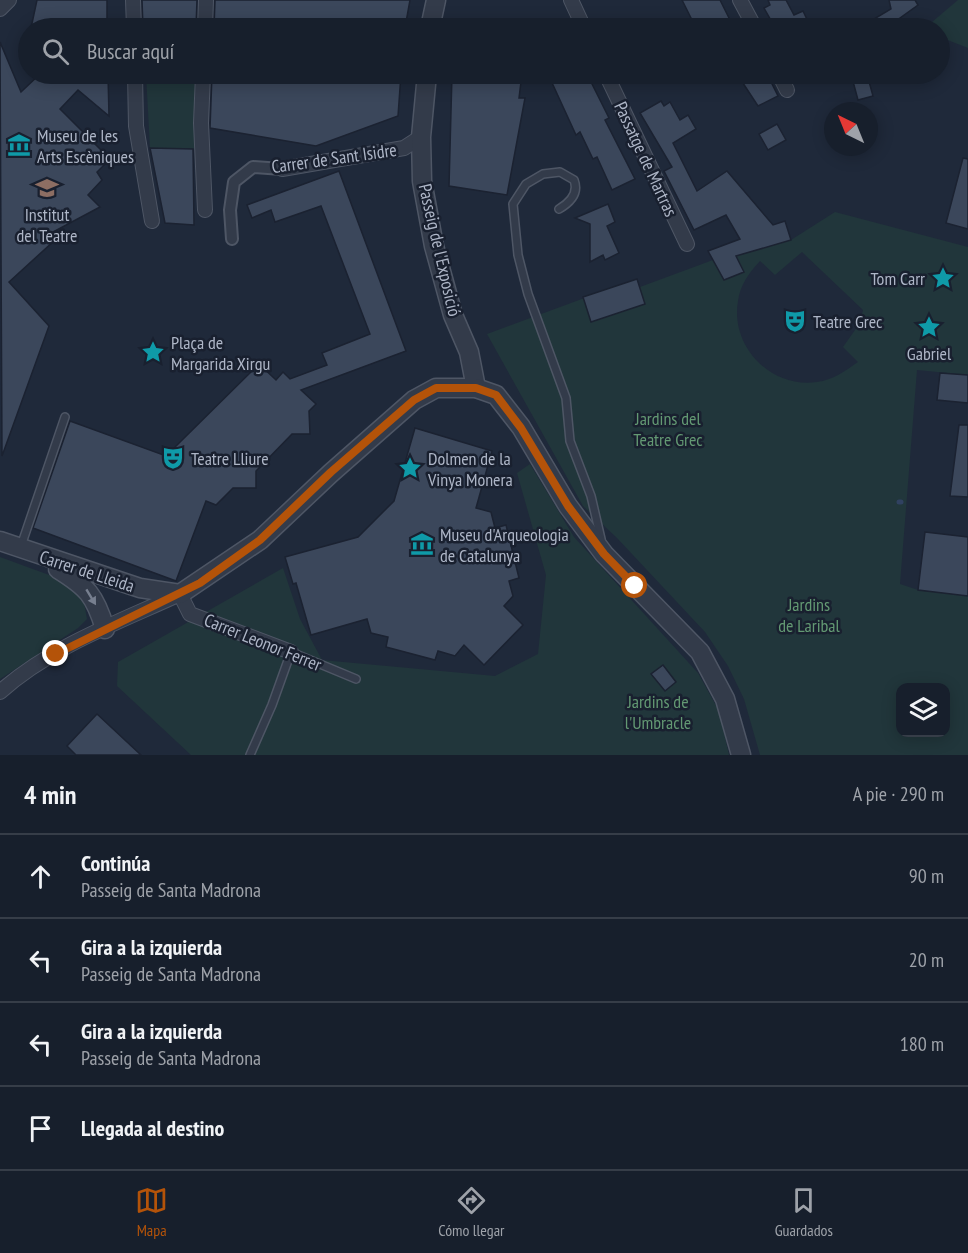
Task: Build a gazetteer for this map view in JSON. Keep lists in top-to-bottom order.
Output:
{
  "streets": {
    "street": [
      "Carrer de Sant Isidre",
      "Passatge de Martras",
      "Passeig de l'Exposició",
      "Carrer de Lleida",
      "Carrer Leonor Ferrer"
    ]
  },
  "crossings": [
    ["Carrer de Sant Isidre", "Passeig de l'Exposició"],
    ["Carrer de Lleida", "Carrer Leonor Ferrer"]
  ],
  "one_way": ["Carrer de Lleida"],
  "parks": ["Jardins del Teatre Grec", "Jardins de Laribal", "Jardins de l'Umbracle"],
  "places": {
    "museum": ["Museu de les Arts Escèniques", "Museu d'Arqueologia de Catalunya"],
    "school or university": ["Institut del Teatre"],
    "place": [
      "Tom Carr",
      "Gabriel",
      "Plaça de Margarida Xirgu",
      "Dolmen de la Vinya Monera"
    ],
    "theatre": ["Teatre Grec", "Teatre Lliure"]
  },
  "north": "top left",
  "page": {
    "search": "Buscar aquí",
    "heading": ["4 min", "A pie · 290 m"],
    "list": [
      ["Continúa", "Passeig de Santa Madrona", "90 m"],
      ["Gira a la izquierda", "Passeig de Santa Madrona", "20 m"],
      ["Gira a la izquierda", "Passeig de Santa Madrona", "180 m"],
      "Llegada al destino"
    ],
    "nav": ["Mapa", "Cómo llegar", "Guardados"]
  }
}
